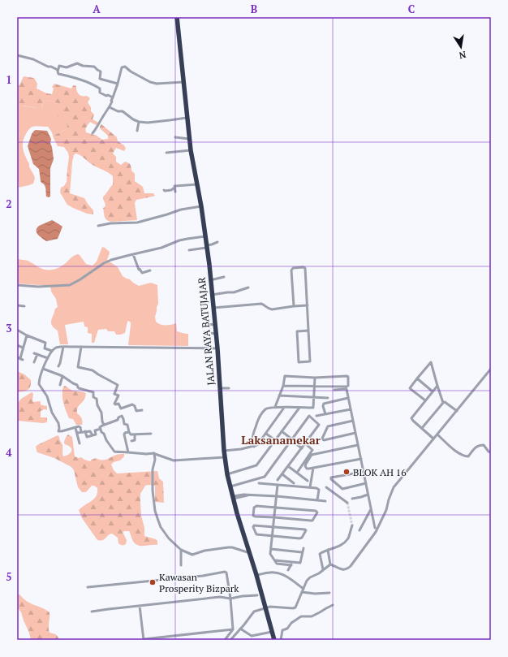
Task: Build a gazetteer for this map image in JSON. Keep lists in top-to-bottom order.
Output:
{
  "streets": {
    "highway": ["JALAN RAYA BATUJAJAR"]
  },
  "districts": ["Laksanamekar"],
  "places": ["BLOK AH 16", "Kawasan Prosperity Bizpark"],
  "north": "bottom",
  "grid": {
    "columns": ["A", "B", "C"],
    "rows": [
      "1",
      "2",
      "3",
      "4",
      "5"
    ]
  }
}
